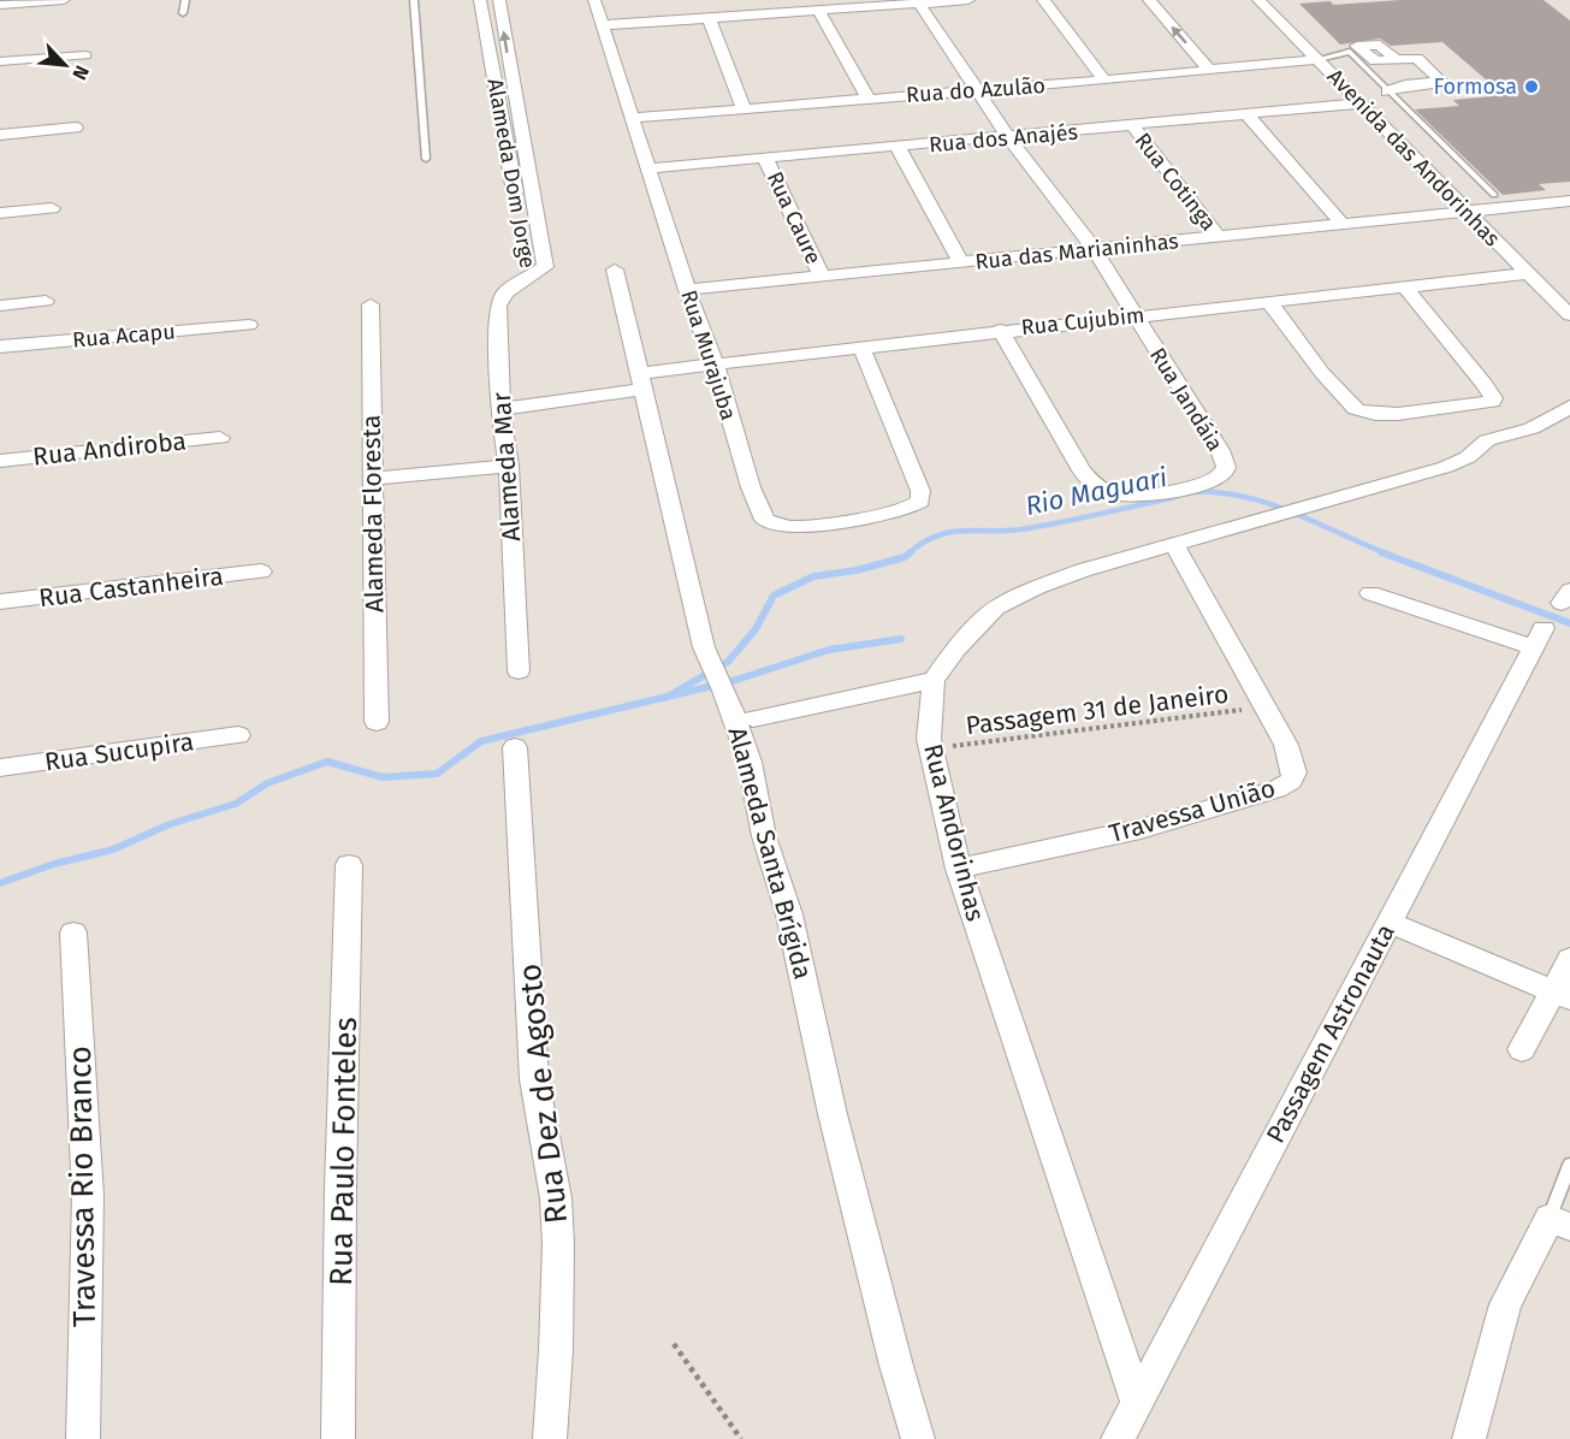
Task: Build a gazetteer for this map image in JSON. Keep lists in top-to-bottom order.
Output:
{
  "streets": {
    "street": [
      "Rua do Azulão",
      "Rua dos Anajés",
      "Avenida das Andorinhas",
      "Alameda Dom Jorge",
      "Rua Cotinga",
      "Rua Caure",
      "Rua das Marianinhas",
      "Rua Cujubim",
      "Rua Acapu",
      "Rua Murajuba",
      "Rua Jandáia",
      "Rua Andiroba",
      "Alameda Mar",
      "Alameda Floresta",
      "Rua Castanheira",
      "Rua Sucupira",
      "Travessa União",
      "Rua Andorinhas",
      "Alameda Santa Brígida",
      "Passagem Astronauta",
      "Rua Dez de Agosto",
      "Rua Paulo Fonteles",
      "Travessa Rio Branco"
    ],
    "path": ["Passagem 31 de Janeiro"]
  },
  "crossings": [
    ["Rua do Azulão", "Avenida das Andorinhas"],
    ["Rua do Azulão", "Rua Murajuba"],
    ["Rua do Azulão", "Rua Jandáia"],
    ["Rua dos Anajés", "Avenida das Andorinhas"],
    ["Rua dos Anajés", "Rua Cotinga"],
    ["Rua dos Anajés", "Rua Caure"],
    ["Rua dos Anajés", "Rua Murajuba"],
    ["Rua dos Anajés", "Rua Jandáia"],
    ["Avenida das Andorinhas", "Rua das Marianinhas"],
    ["Avenida das Andorinhas", "Rua Cujubim"],
    ["Alameda Dom Jorge", "Alameda Mar"],
    ["Rua Cotinga", "Rua das Marianinhas"],
    ["Rua Caure", "Rua das Marianinhas"],
    ["Rua das Marianinhas", "Rua Murajuba"],
    ["Rua das Marianinhas", "Rua Jandáia"],
    ["Rua Cujubim", "Rua Murajuba"],
    ["Rua Cujubim", "Rua Jandáia"],
    ["Rua Cujubim", "Alameda Mar"],
    ["Rua Cujubim", "Alameda Santa Brígida"],
    ["Passagem 31 de Janeiro", "Travessa União"],
    ["Passagem 31 de Janeiro", "Rua Andorinhas"],
    ["Travessa União", "Rua Andorinhas"],
    ["Rua Andorinhas", "Passagem Astronauta"]
  ],
  "water": ["Rio Maguari"],
  "places": ["Formosa"],
  "north": "bottom right"
}
